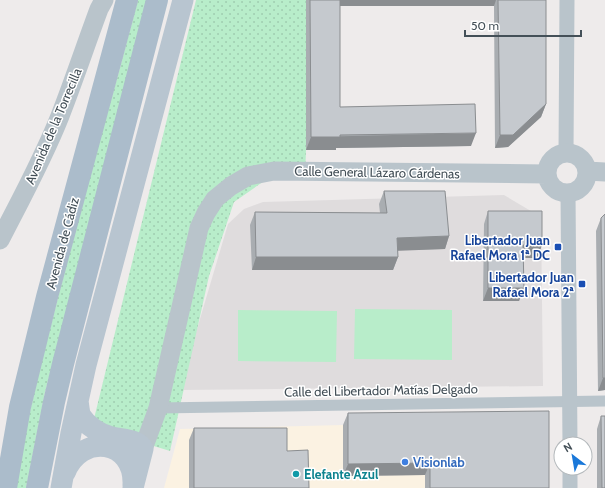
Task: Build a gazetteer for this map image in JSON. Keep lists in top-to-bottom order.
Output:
{
  "streets": {
    "main road": ["Avenida de Cádiz"],
    "street": ["Avenida de la Torrecilla", "Calle General Lázaro Cárdenas", "Calle del Libertador Matías Delgado"]
  },
  "crossings": [
    ["Calle General Lázaro Cárdenas", "Calle del Libertador Matías Delgado"]
  ],
  "places": {
    "transit": ["Libertador Juan Rafael Mora 1ª DC", "Libertador Juan Rafael Mora 2ª"],
    "other": ["Visionlab", "Elefante Azul"]
  },
  "scale_bar": "50 m",
  "north": "top left"
}
